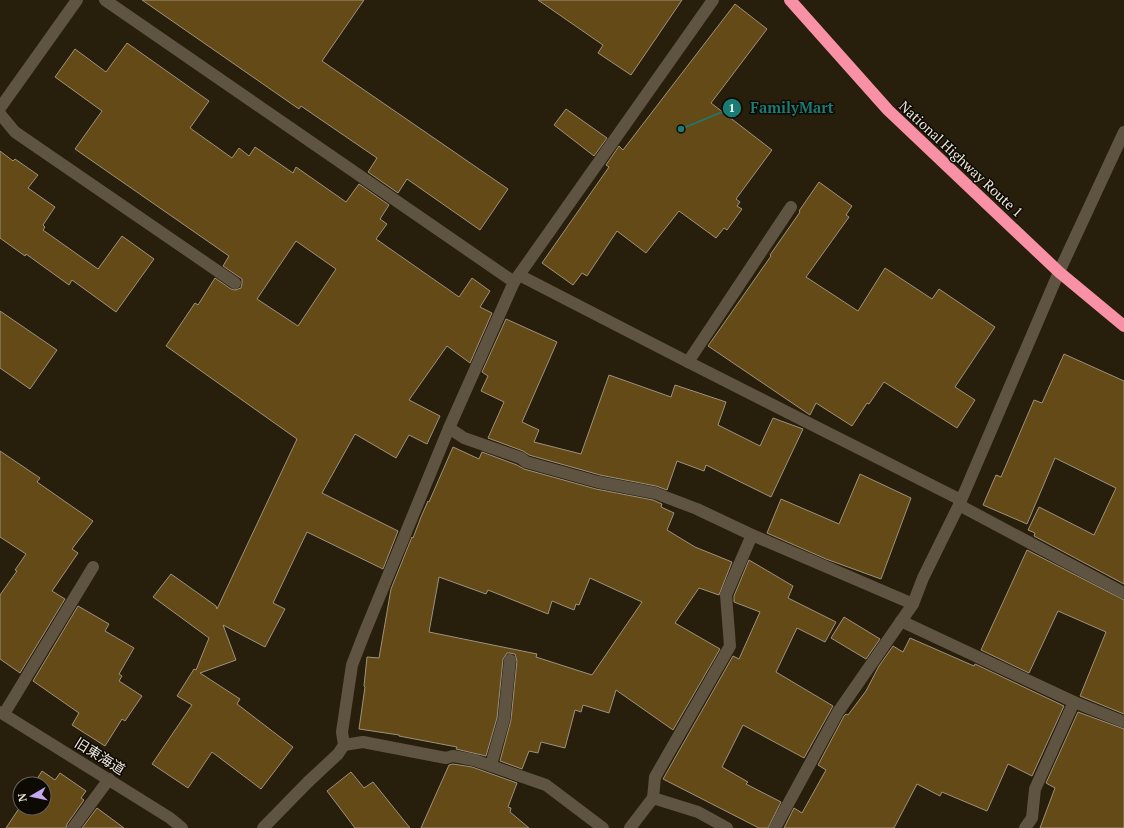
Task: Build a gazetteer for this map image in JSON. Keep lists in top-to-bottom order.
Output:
{
  "streets": {
    "highway": ["National Highway Route 1"],
    "street": ["旧東海道"]
  },
  "places": ["FamilyMart"],
  "north": "left"
}
